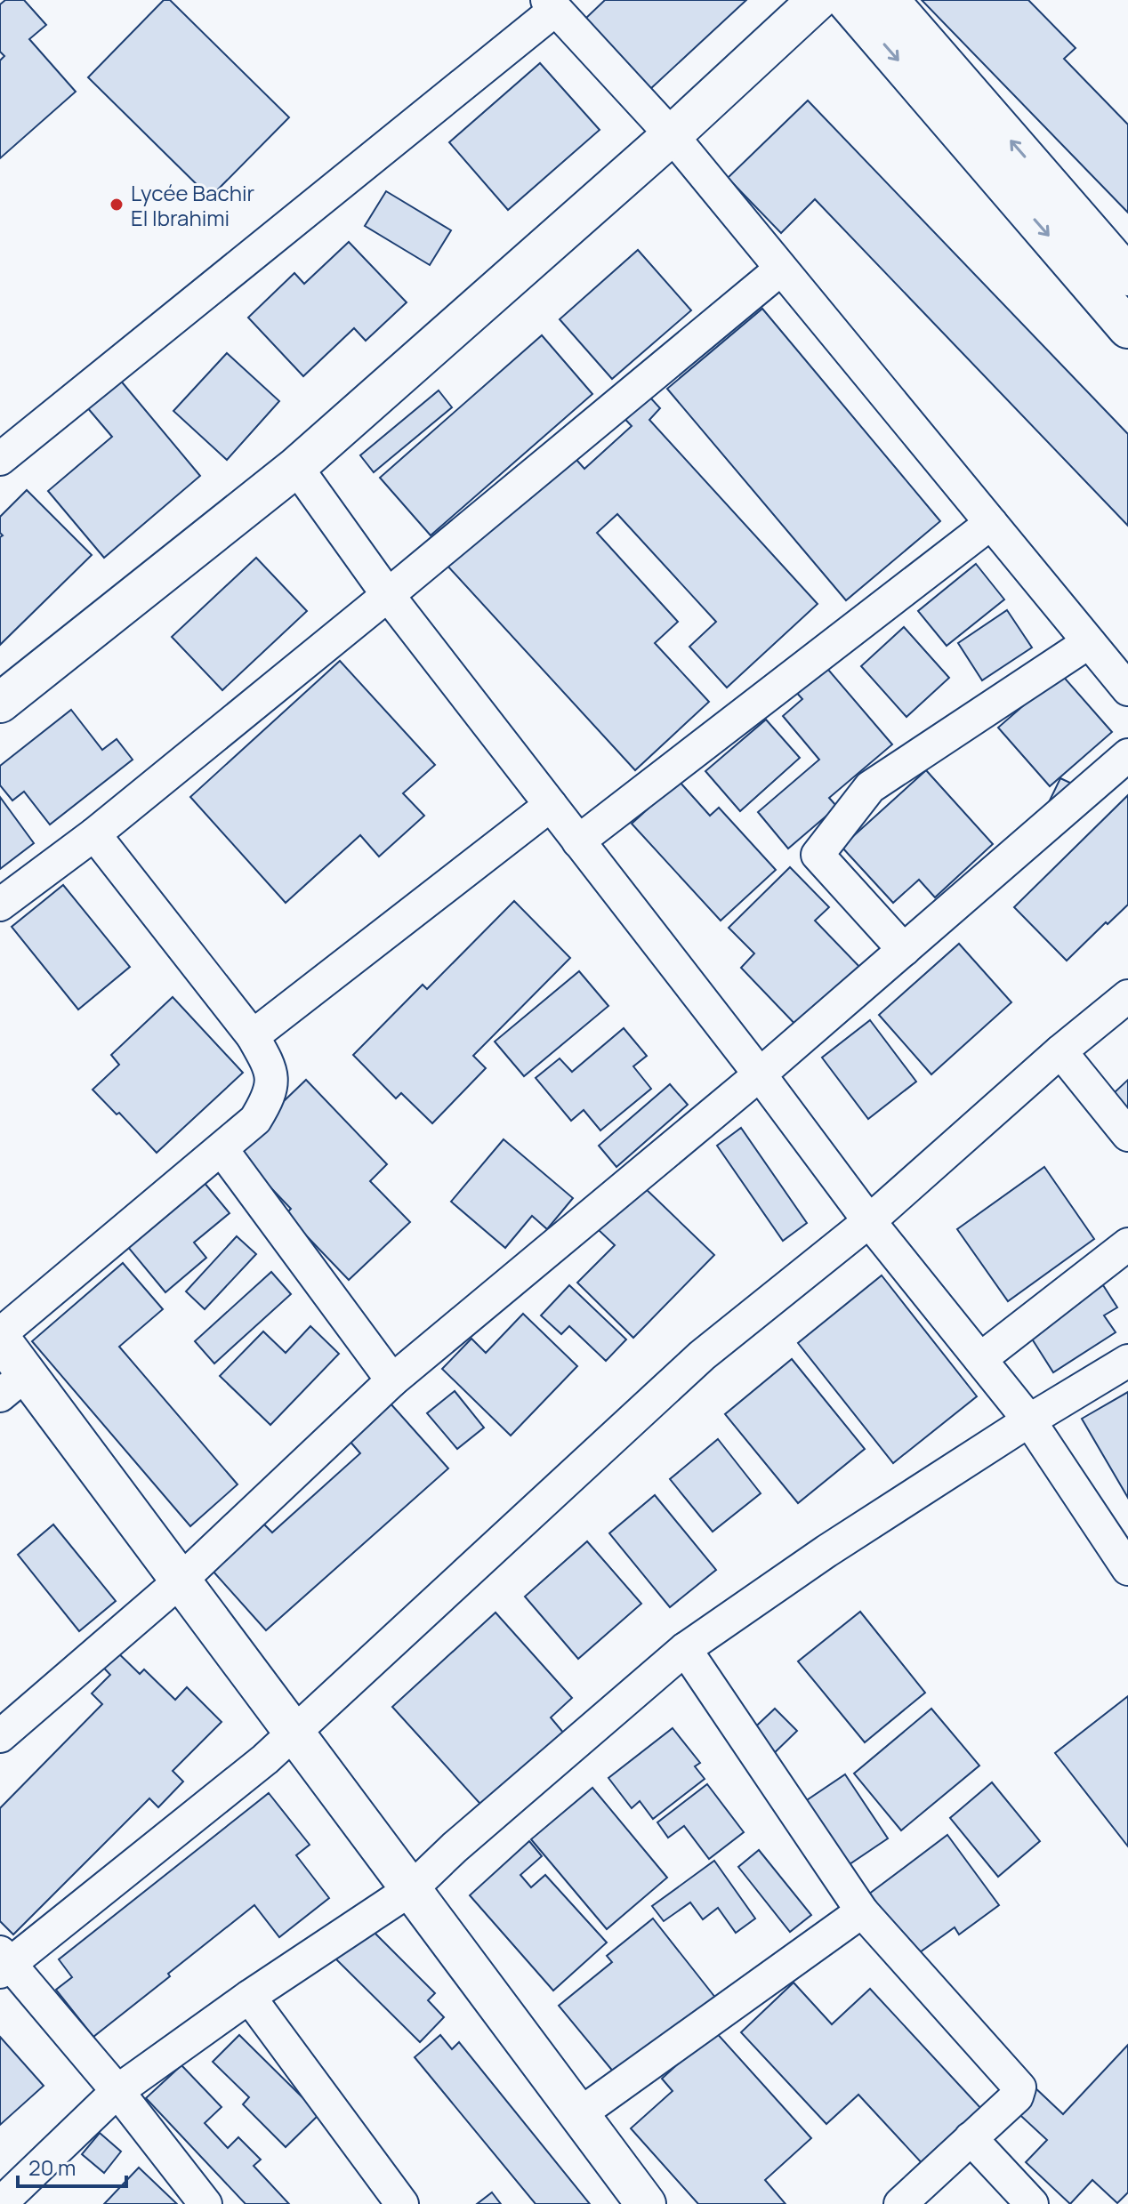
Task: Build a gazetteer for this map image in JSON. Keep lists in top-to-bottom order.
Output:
{
  "places": ["Lycée Bachir El Ibrahimi"],
  "scale_bar": "20 m"
}
